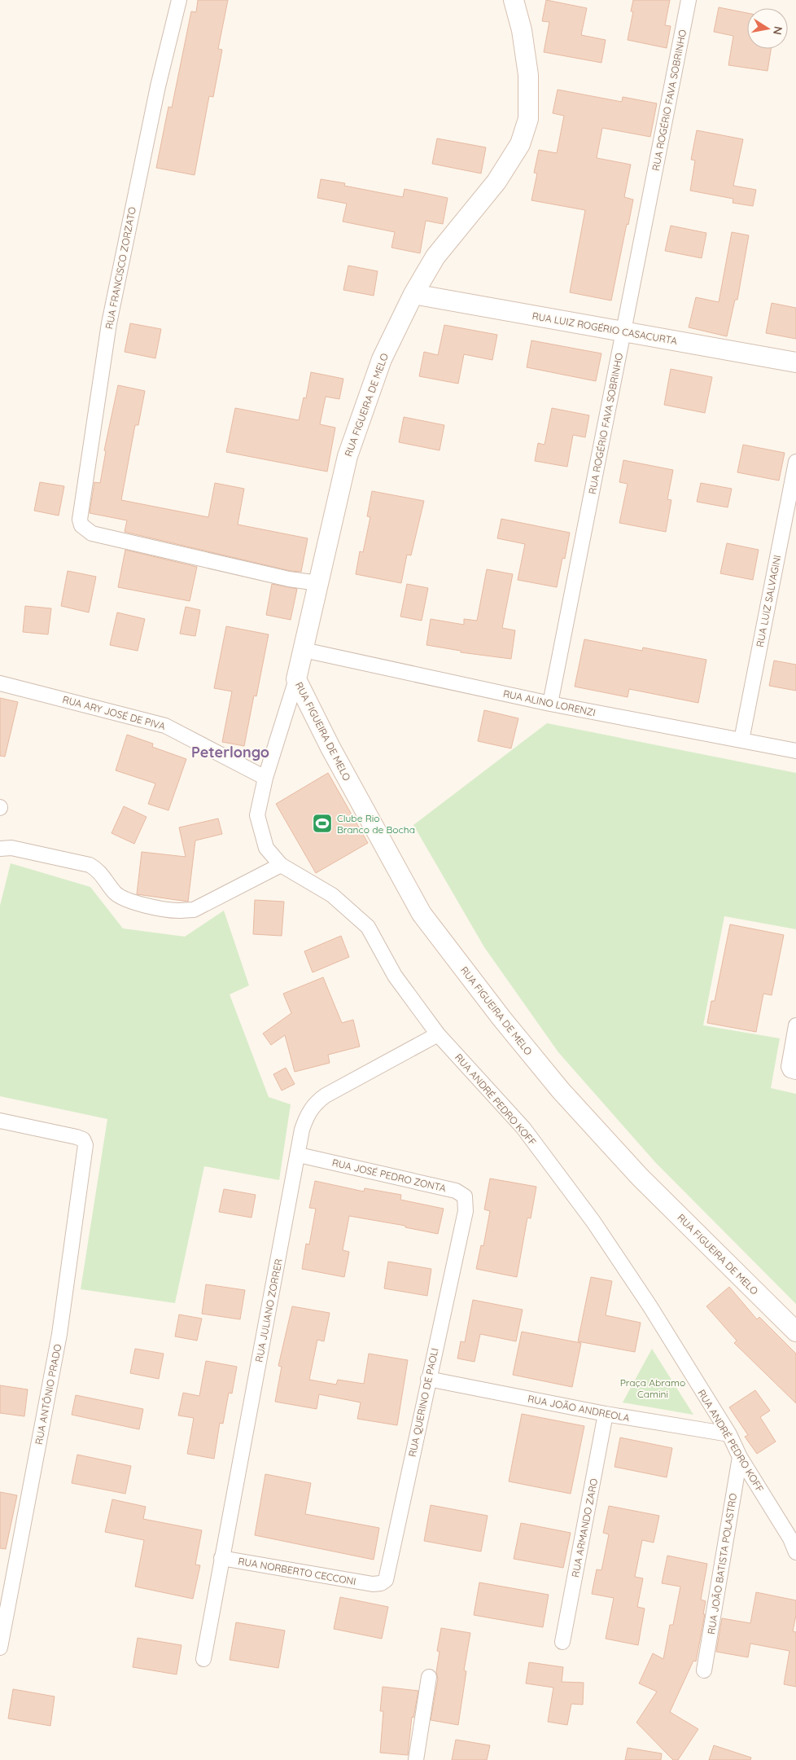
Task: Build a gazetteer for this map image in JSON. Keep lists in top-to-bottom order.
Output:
{
  "streets": {
    "main road": ["RUA LUIZ ROGÉRIO CASACURTA", "RUA FIGUEIRA DE MELO"],
    "street": [
      "RUA ROGÉRIO FAVA SOBRINHO",
      "RUA FRANCISCO ZORZATO",
      "RUA LUIZ SALVAGINI",
      "RUA ALINO LORENZI",
      "RUA ARY JOSÉ DE PIVA",
      "RUA ANDRÉ PEDRO KOFF",
      "RUA JOSÉ PEDRO ZONTA",
      "RUA JULIANO ZORRER",
      "RUA ANTÔNIO PRADO",
      "RUA QUERINO DE PAOLI",
      "RUA JOÃO ANDREOLA",
      "RUA ARMANDO ZARO",
      "RUA JOÃO BATISTA POLASTRO",
      "RUA NORBERTO CECCONI"
    ]
  },
  "crossings": [
    ["RUA ROGÉRIO FAVA SOBRINHO", "RUA LUIZ ROGÉRIO CASACURTA"],
    ["RUA ROGÉRIO FAVA SOBRINHO", "RUA ALINO LORENZI"],
    ["RUA FRANCISCO ZORZATO", "RUA FIGUEIRA DE MELO"],
    ["RUA LUIZ ROGÉRIO CASACURTA", "RUA FIGUEIRA DE MELO"],
    ["RUA FIGUEIRA DE MELO", "RUA ALINO LORENZI"],
    ["RUA FIGUEIRA DE MELO", "RUA ANDRÉ PEDRO KOFF"],
    ["RUA LUIZ SALVAGINI", "RUA ALINO LORENZI"],
    ["RUA ARY JOSÉ DE PIVA", "RUA ANDRÉ PEDRO KOFF"],
    ["RUA ANDRÉ PEDRO KOFF", "RUA JULIANO ZORRER"],
    ["RUA ANDRÉ PEDRO KOFF", "RUA JOÃO ANDREOLA"],
    ["RUA ANDRÉ PEDRO KOFF", "RUA JOÃO BATISTA POLASTRO"],
    ["RUA JOSÉ PEDRO ZONTA", "RUA JULIANO ZORRER"],
    ["RUA JOSÉ PEDRO ZONTA", "RUA QUERINO DE PAOLI"],
    ["RUA JULIANO ZORRER", "RUA NORBERTO CECCONI"],
    ["RUA QUERINO DE PAOLI", "RUA JOÃO ANDREOLA"],
    ["RUA QUERINO DE PAOLI", "RUA NORBERTO CECCONI"],
    ["RUA JOÃO ANDREOLA", "RUA ARMANDO ZARO"]
  ],
  "districts": ["Peterlongo"],
  "parks": ["Praça Abramo Camini"],
  "places": {
    "sports": ["Clube Rio Branco de Bocha"]
  },
  "north": "right"
}
